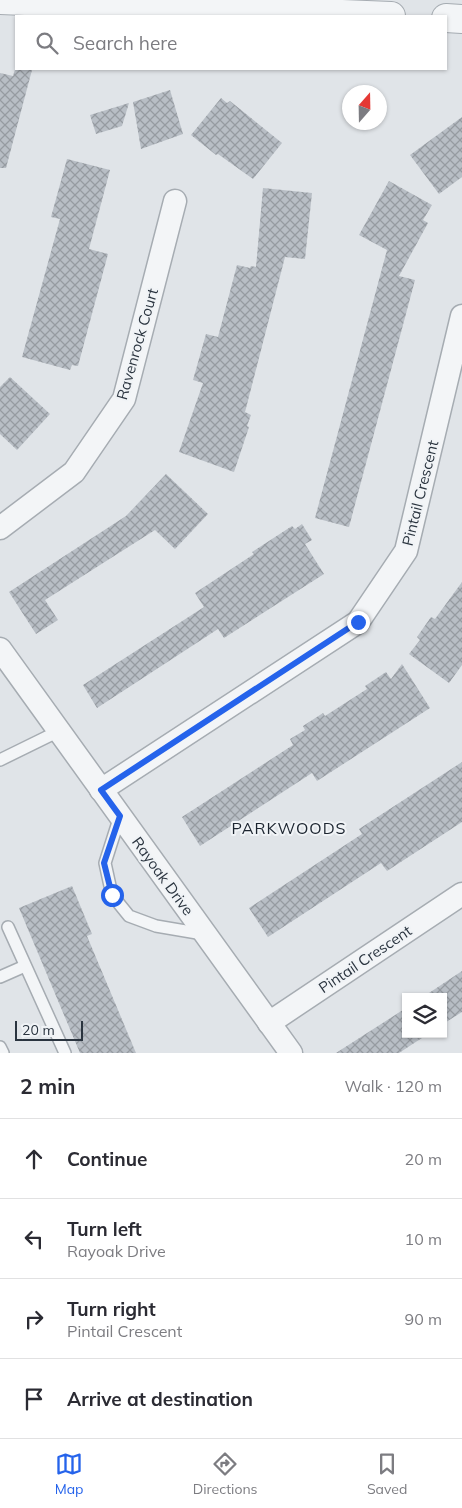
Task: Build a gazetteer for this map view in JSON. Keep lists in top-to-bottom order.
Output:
{
  "streets": {
    "street": ["Ravenrock Court", "Pintail Crescent", "Rayoak Drive"]
  },
  "crossings": [
    ["Pintail Crescent", "Rayoak Drive"]
  ],
  "districts": ["PARKWOODS"],
  "scale_bar": "20 m",
  "north": "top",
  "page": {
    "search": "Search here",
    "scale": "20 m",
    "heading": ["2 min", "Walk · 120 m"],
    "list": [
      ["Continue", "20 m"],
      ["Turn left", "Rayoak Drive", "10 m"],
      ["Turn right", "Pintail Crescent", "90 m"],
      "Arrive at destination"
    ],
    "nav": ["Map", "Directions", "Saved"]
  }
}
